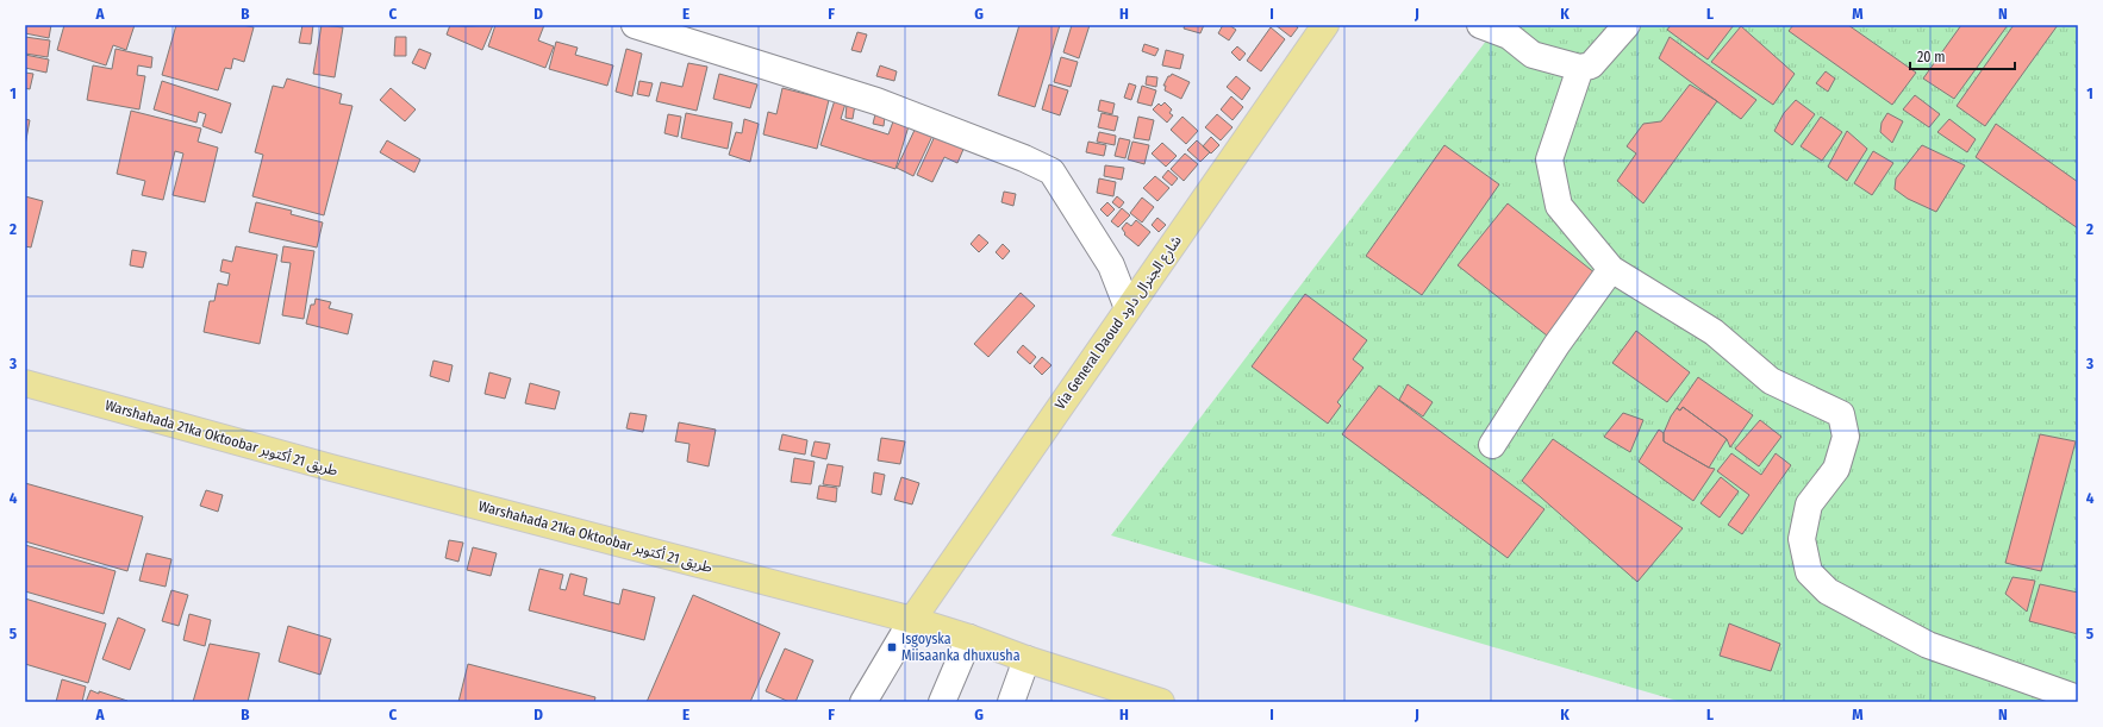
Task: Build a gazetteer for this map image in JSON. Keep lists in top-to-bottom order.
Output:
{
  "streets": {
    "main road": ["Via General Daoud شارع الجنرال داود", "Warshahada 21ka Oktoobar طريق 21 أكتوبر"]
  },
  "crossings": [
    ["Via General Daoud شارع الجنرال داود", "Warshahada 21ka Oktoobar طريق 21 أكتوبر"]
  ],
  "places": {
    "transit": ["Isgoyska Miisaanka dhuxusha"]
  },
  "scale_bar": "20 m",
  "grid": {
    "columns": [
      "A",
      "B",
      "C",
      "D",
      "E",
      "F",
      "G",
      "H",
      "I",
      "J",
      "K",
      "L",
      "M",
      "N"
    ],
    "rows": [
      "1",
      "2",
      "3",
      "4",
      "5"
    ]
  }
}
